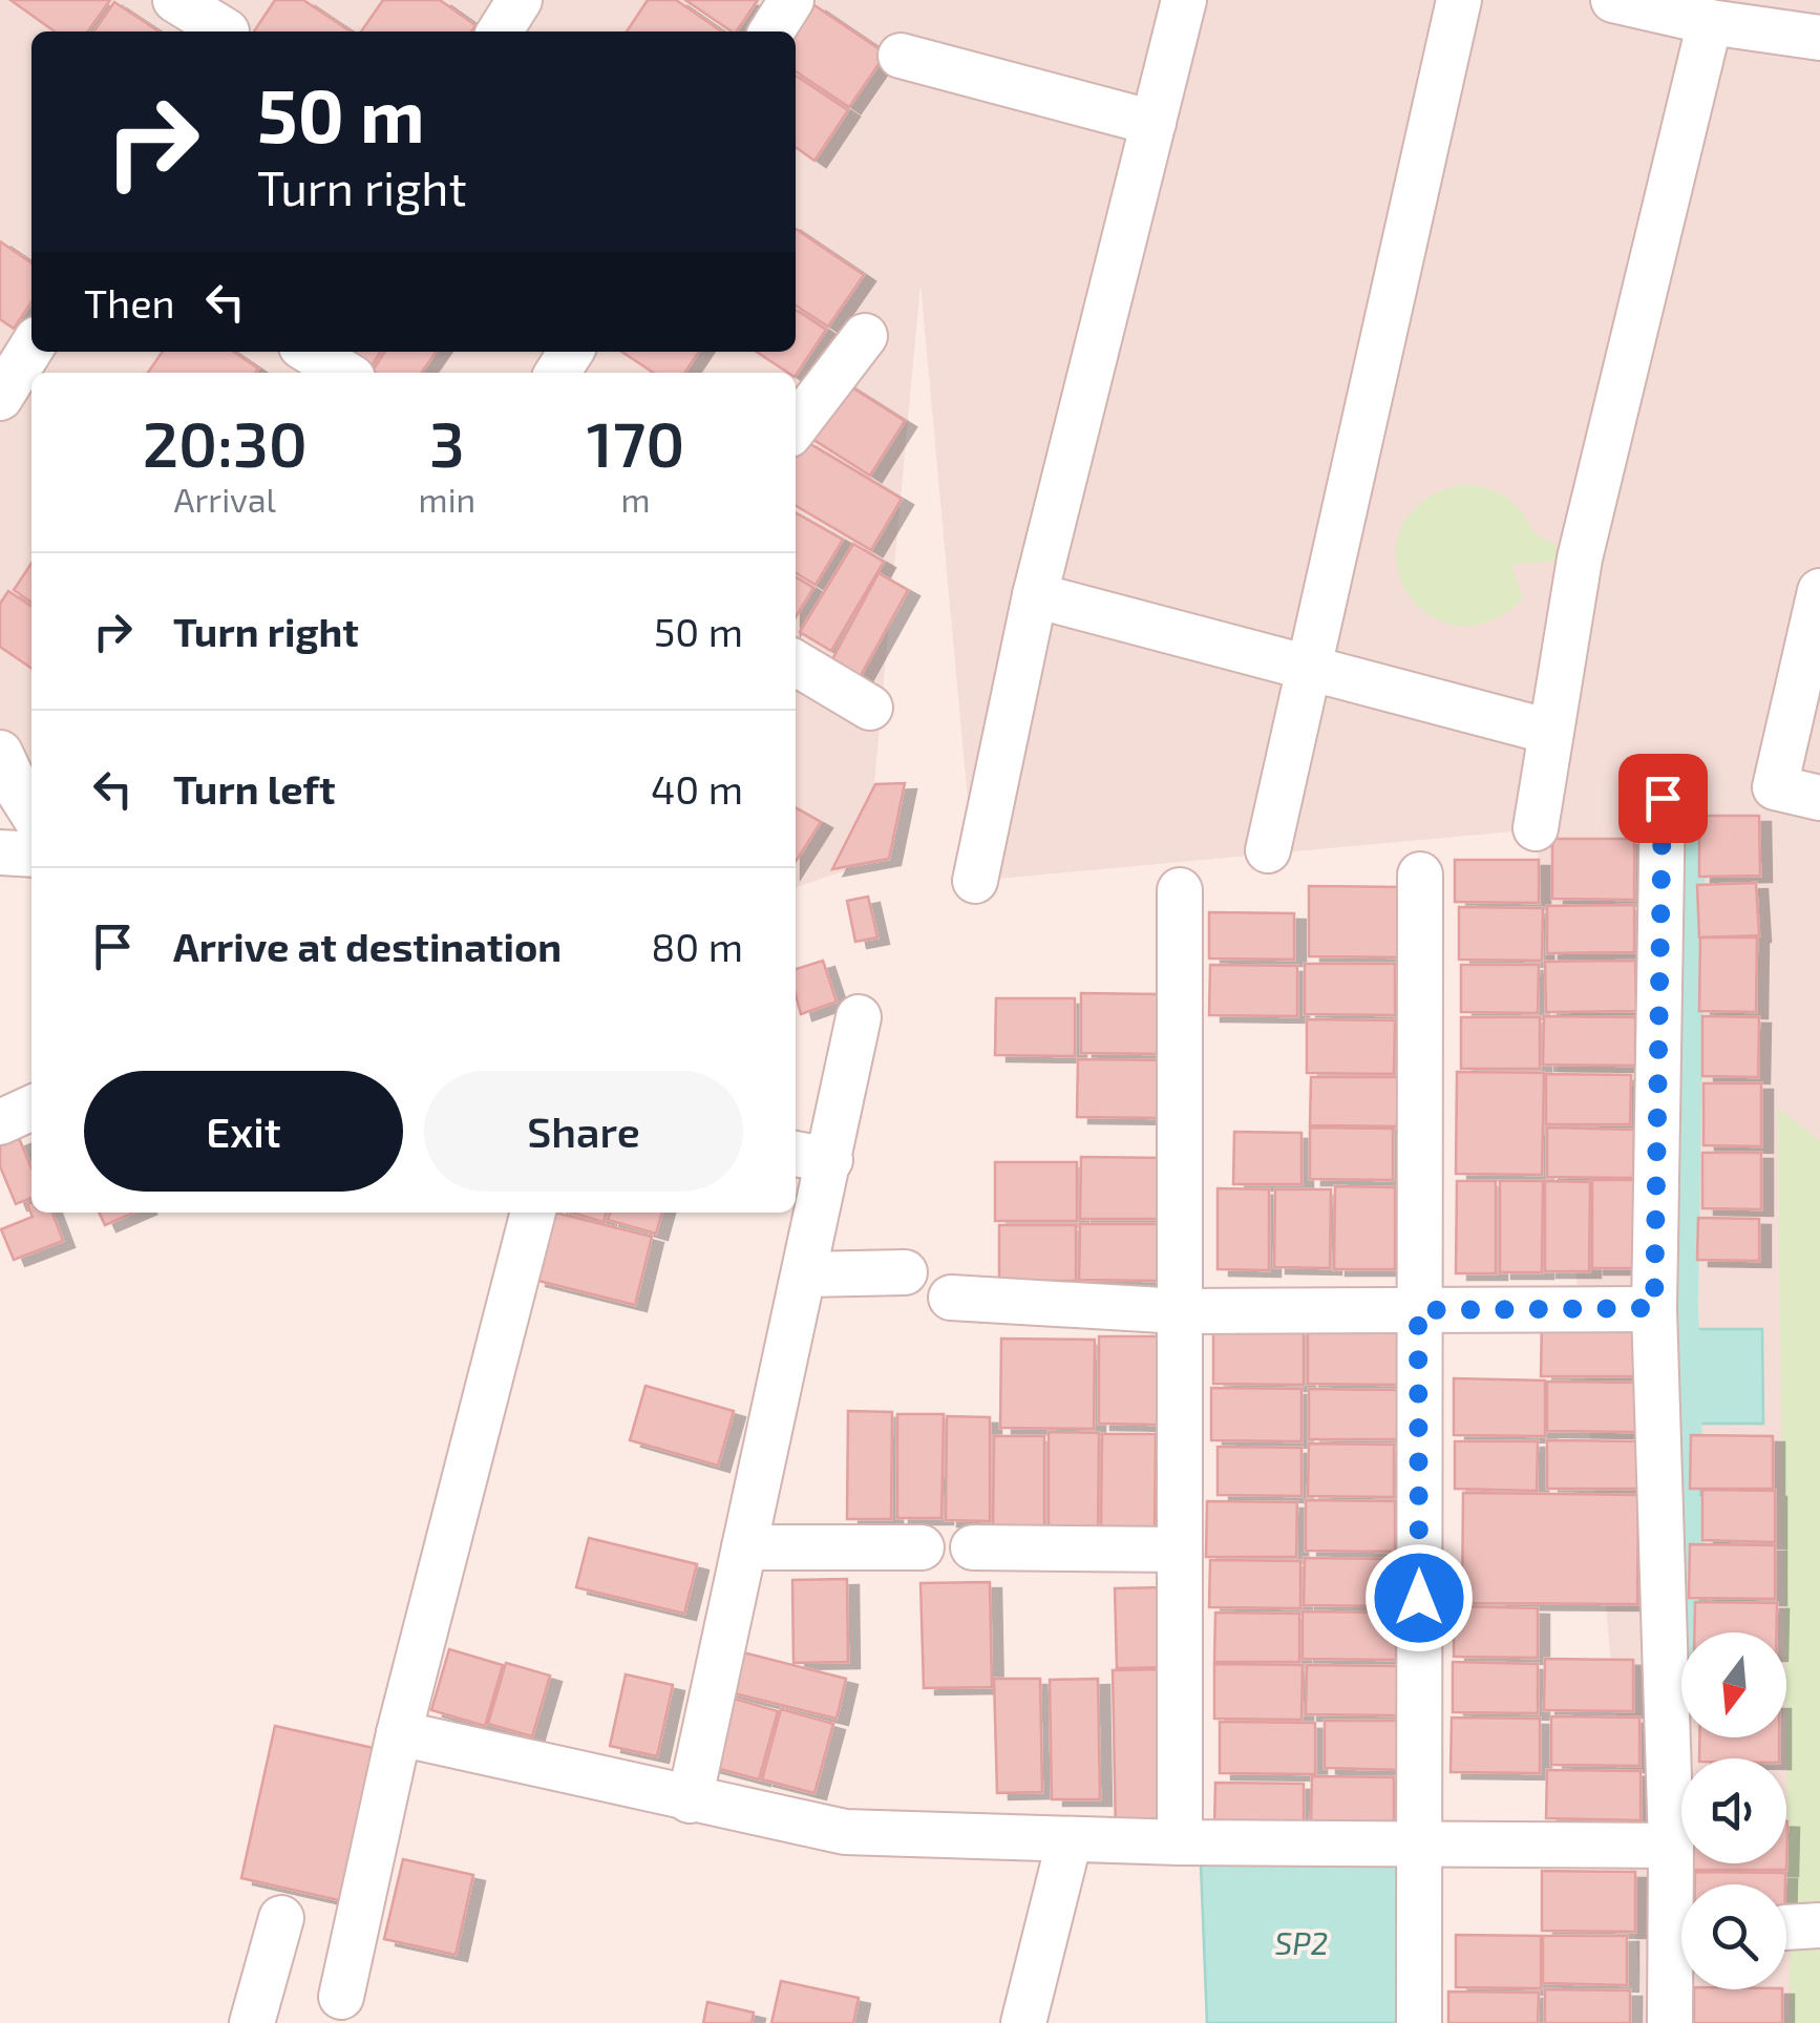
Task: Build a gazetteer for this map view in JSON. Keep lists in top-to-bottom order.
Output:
{
  "water": ["SP2"],
  "north": "bottom",
  "page": {
    "turn": ["50 m", "Turn right"],
    "then": "Then",
    "eta": [
      "20:30",
      "Arrival",
      "3",
      "min",
      "170",
      "m"
    ],
    "list": [
      {
        "name": "Turn right",
        "value": "50 m"
      },
      {
        "name": "Turn left",
        "value": "40 m"
      },
      {
        "name": "Arrive at destination",
        "value": "80 m"
      }
    ],
    "buttons": ["Exit", "Share"]
  }
}
